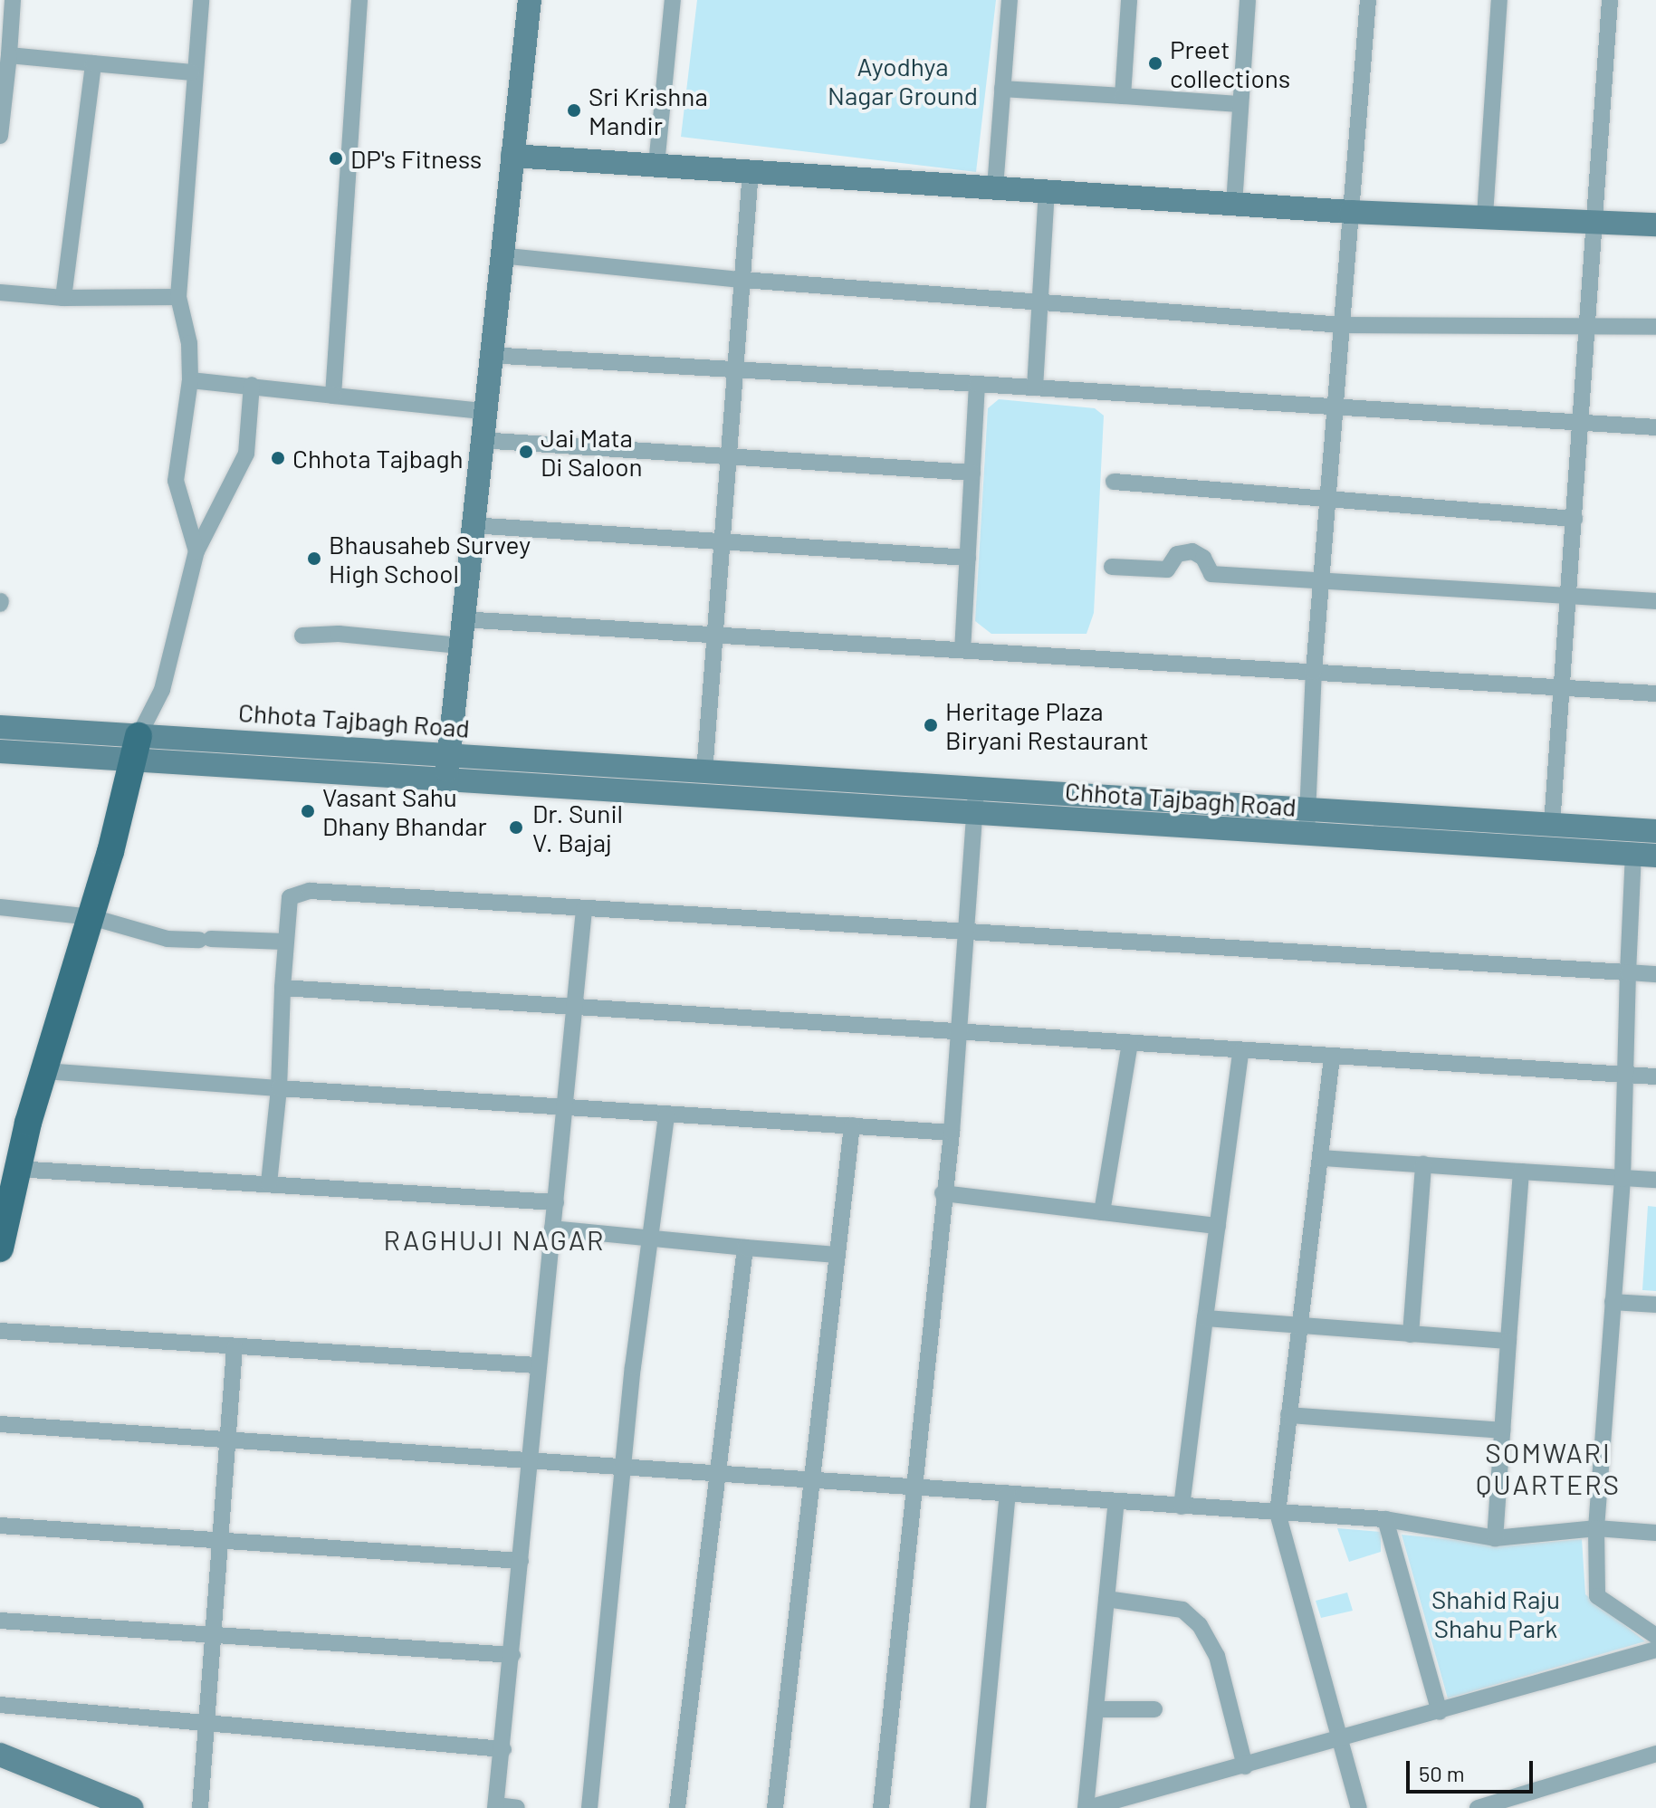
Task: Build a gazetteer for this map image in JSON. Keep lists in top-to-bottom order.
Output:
{
  "streets": {
    "main road": ["Chhota Tajbagh Road"]
  },
  "districts": ["RAGHUJI NAGAR", "SOMWARI QUARTERS"],
  "parks": ["Ayodhya Nagar Ground", "Shahid Raju Shahu Park"],
  "places": [
    "Preet collections",
    "Sri Krishna Mandir",
    "DP's Fitness",
    "Jai Mata Di Saloon",
    "Chhota Tajbagh",
    "Bhausaheb Survey High School",
    "Heritage Plaza Biryani Restaurant",
    "Vasant Sahu Dhany Bhandar",
    "Dr. Sunil V. Bajaj"
  ],
  "scale_bar": "50 m"
}
